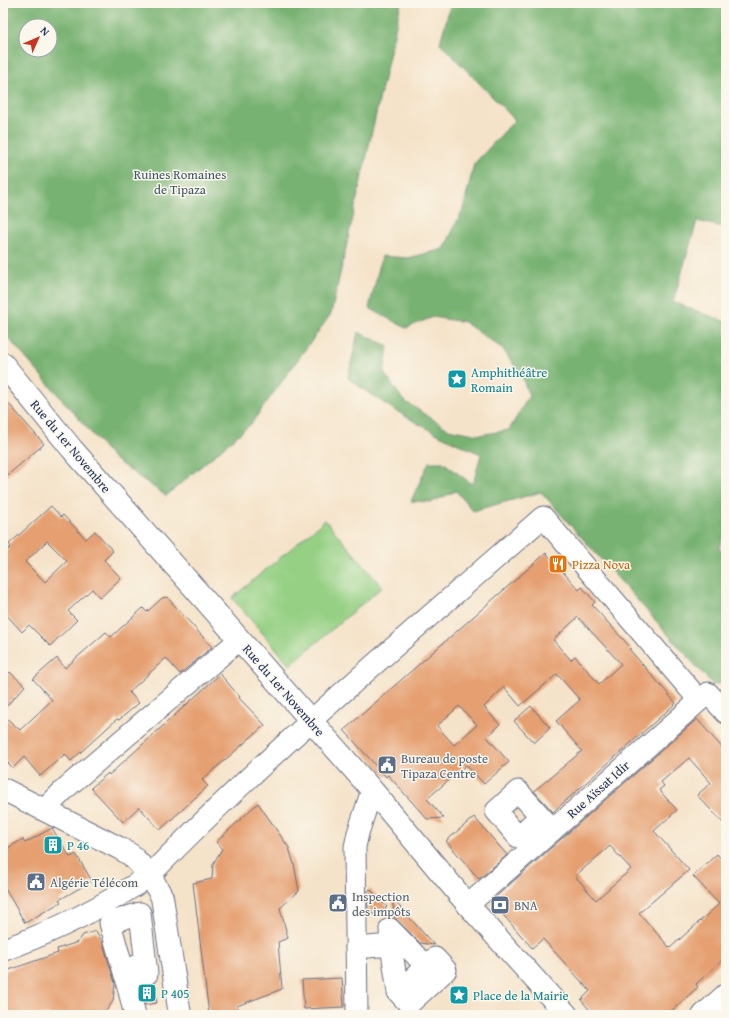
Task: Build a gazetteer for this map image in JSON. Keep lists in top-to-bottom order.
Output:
{
  "streets": {
    "main road": ["Rue du 1er Novembre"],
    "street": ["Rue Aïssat Idir"]
  },
  "crossings": [
    ["Rue du 1er Novembre", "Rue Aïssat Idir"]
  ],
  "parks": ["Ruines Romaines de Tipaza"],
  "places": {
    "place": ["Amphithéâtre Romain", "Place de la Mairie"],
    "restaurant": ["Pizza Nova"],
    "public building": ["Bureau de poste Tipaza Centre", "Algérie Télécom", "Inspection des impôts"],
    "building": ["P 46", "P 405"],
    "bank": ["BNA"]
  },
  "north": "top right"
}
